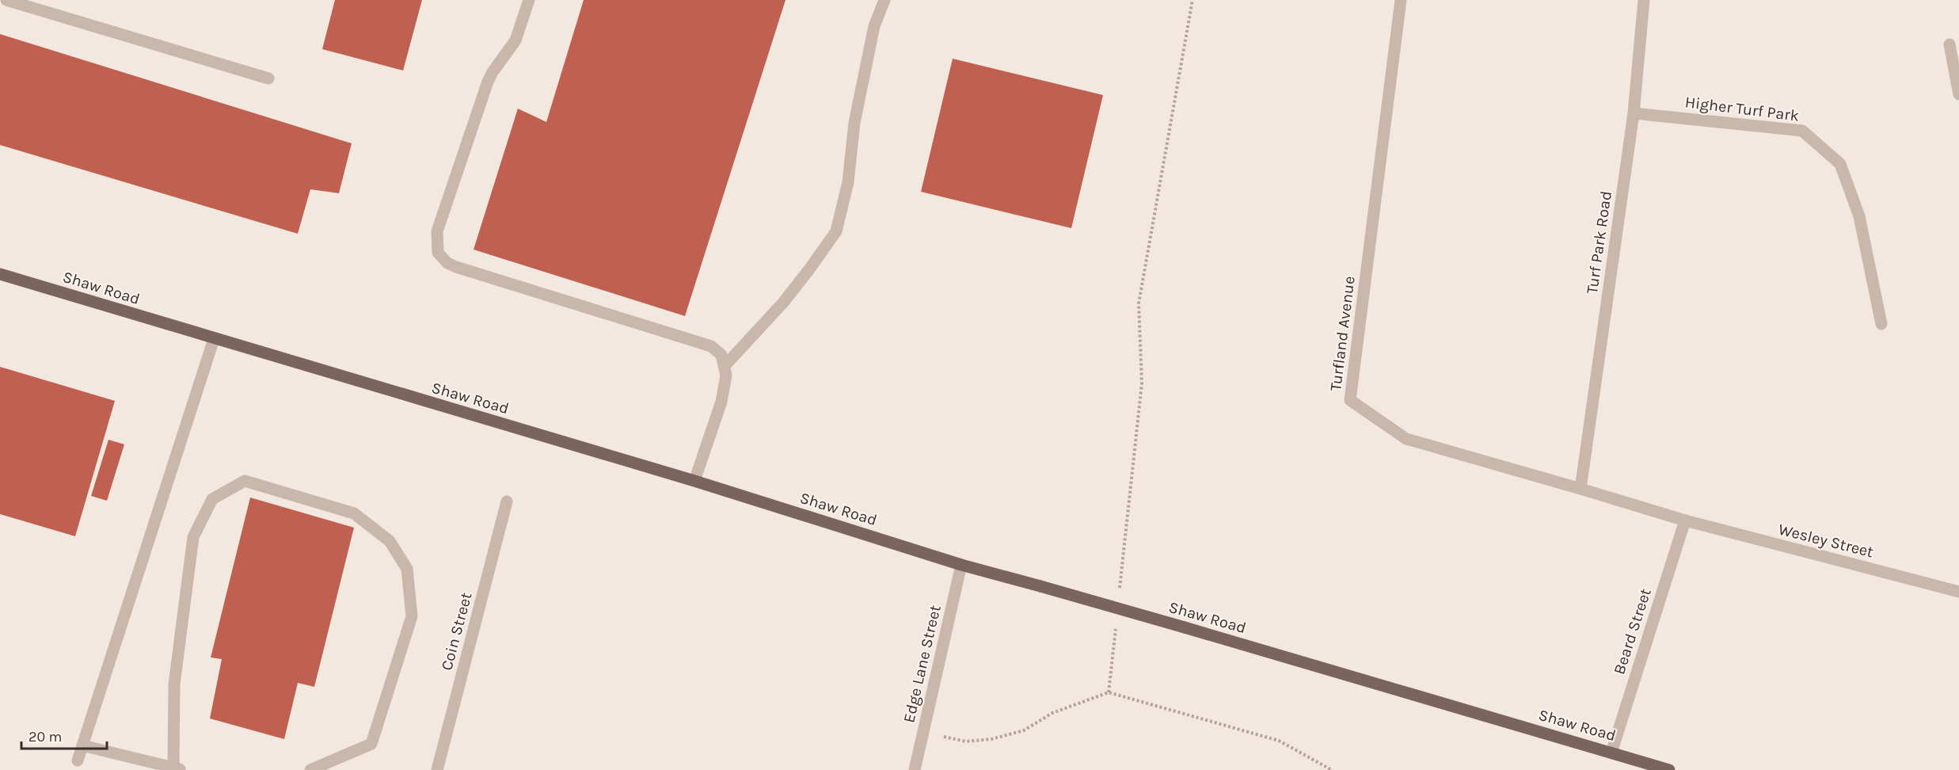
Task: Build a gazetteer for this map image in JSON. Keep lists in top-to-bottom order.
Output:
{
  "streets": {
    "main road": ["Shaw Road"],
    "street": [
      "Higher Turf Park",
      "Turf Park Road",
      "Turfland Avenue",
      "Wesley Street",
      "Coin Street",
      "Beard Street",
      "Edge Lane Street"
    ]
  },
  "crossings": [
    ["Higher Turf Park", "Turf Park Road"],
    ["Turf Park Road", "Turfland Avenue"],
    ["Shaw Road", "Beard Street"],
    ["Shaw Road", "Edge Lane Street"],
    ["Turfland Avenue", "Wesley Street"],
    ["Turfland Avenue", "Beard Street"],
    ["Wesley Street", "Beard Street"]
  ],
  "scale_bar": "20 m"
}
